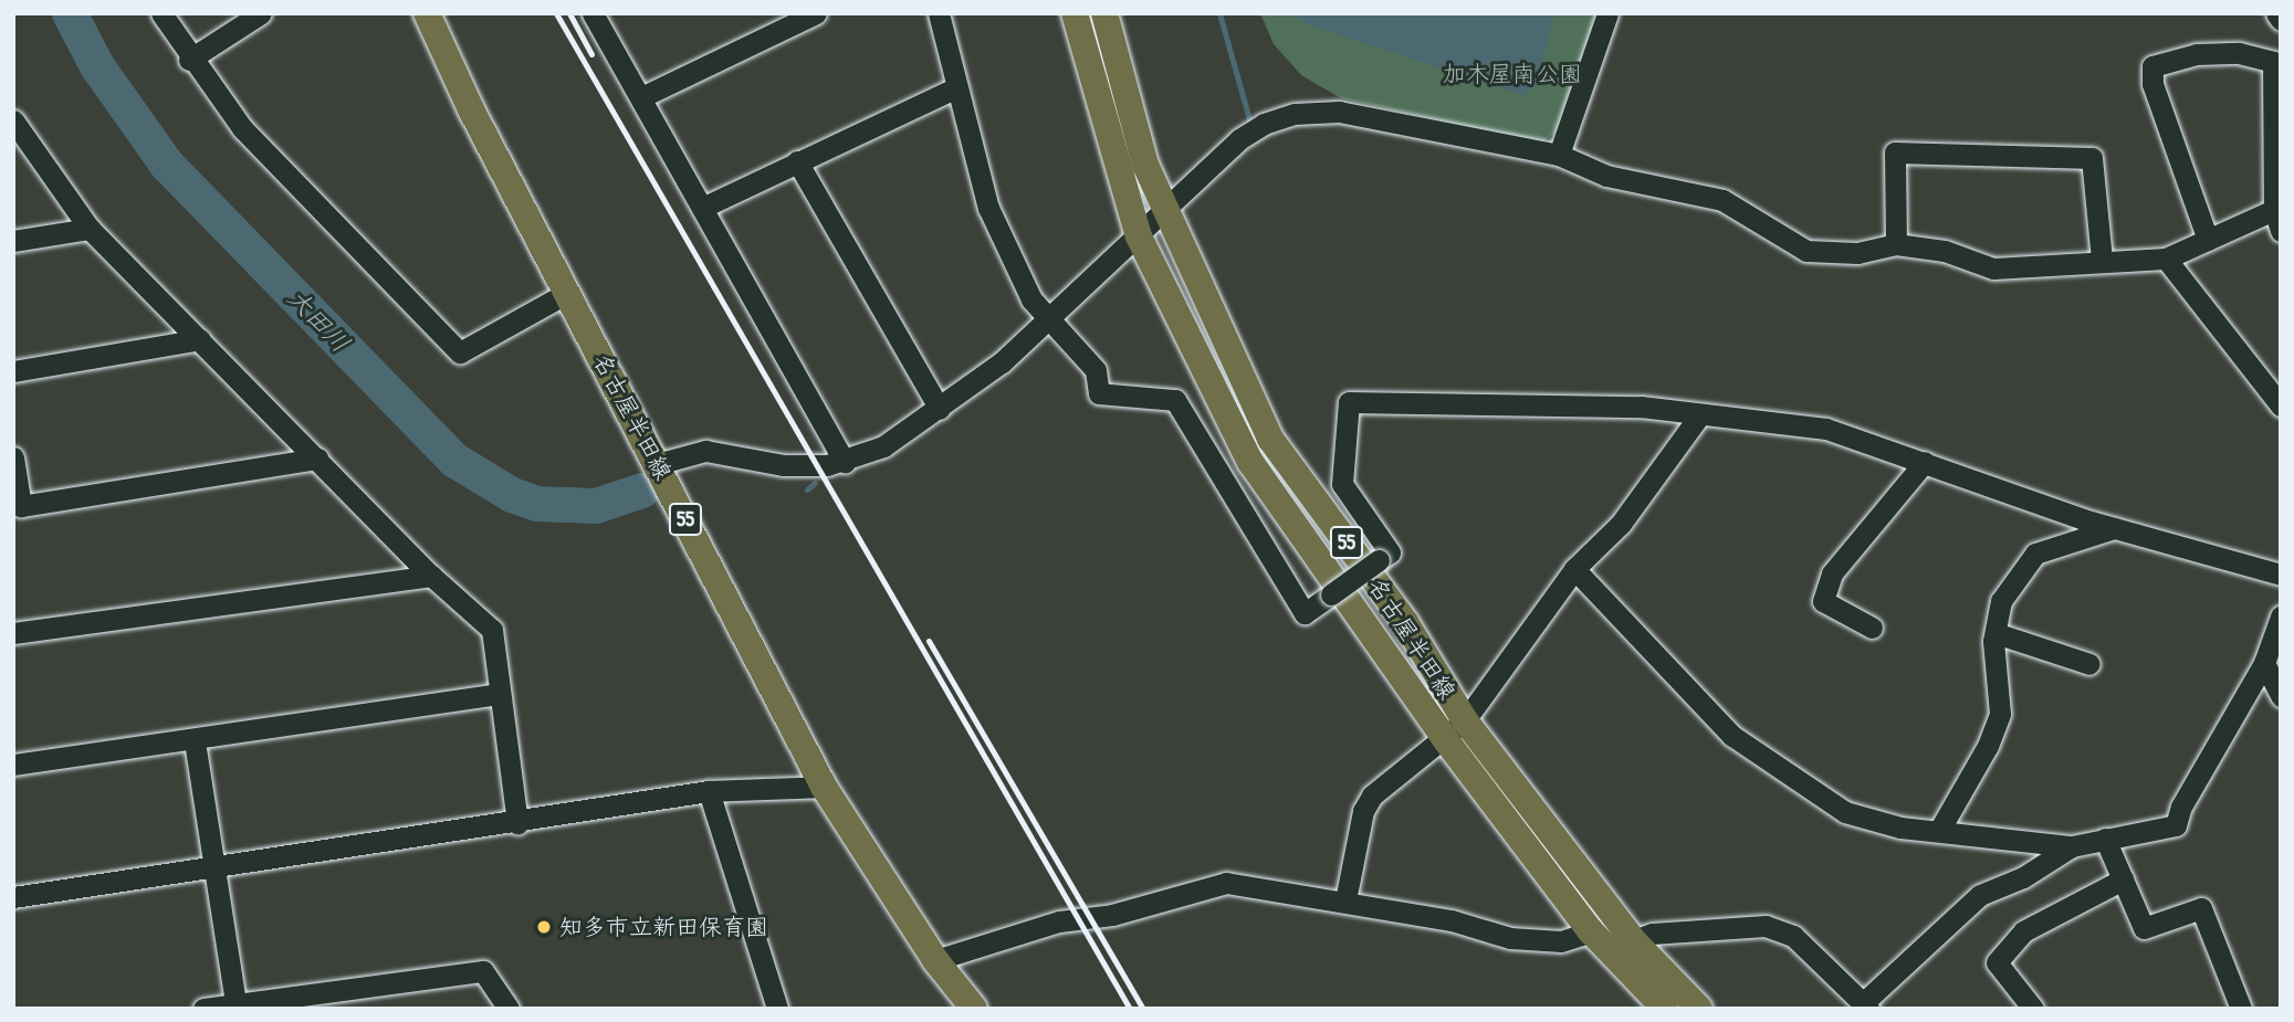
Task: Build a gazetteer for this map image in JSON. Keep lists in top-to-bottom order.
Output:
{
  "streets": {
    "main road": ["名古屋半田線", "55"]
  },
  "water": ["大田川"],
  "parks": ["加木屋南公園"],
  "places": ["知多市立新田保育園"]
}
